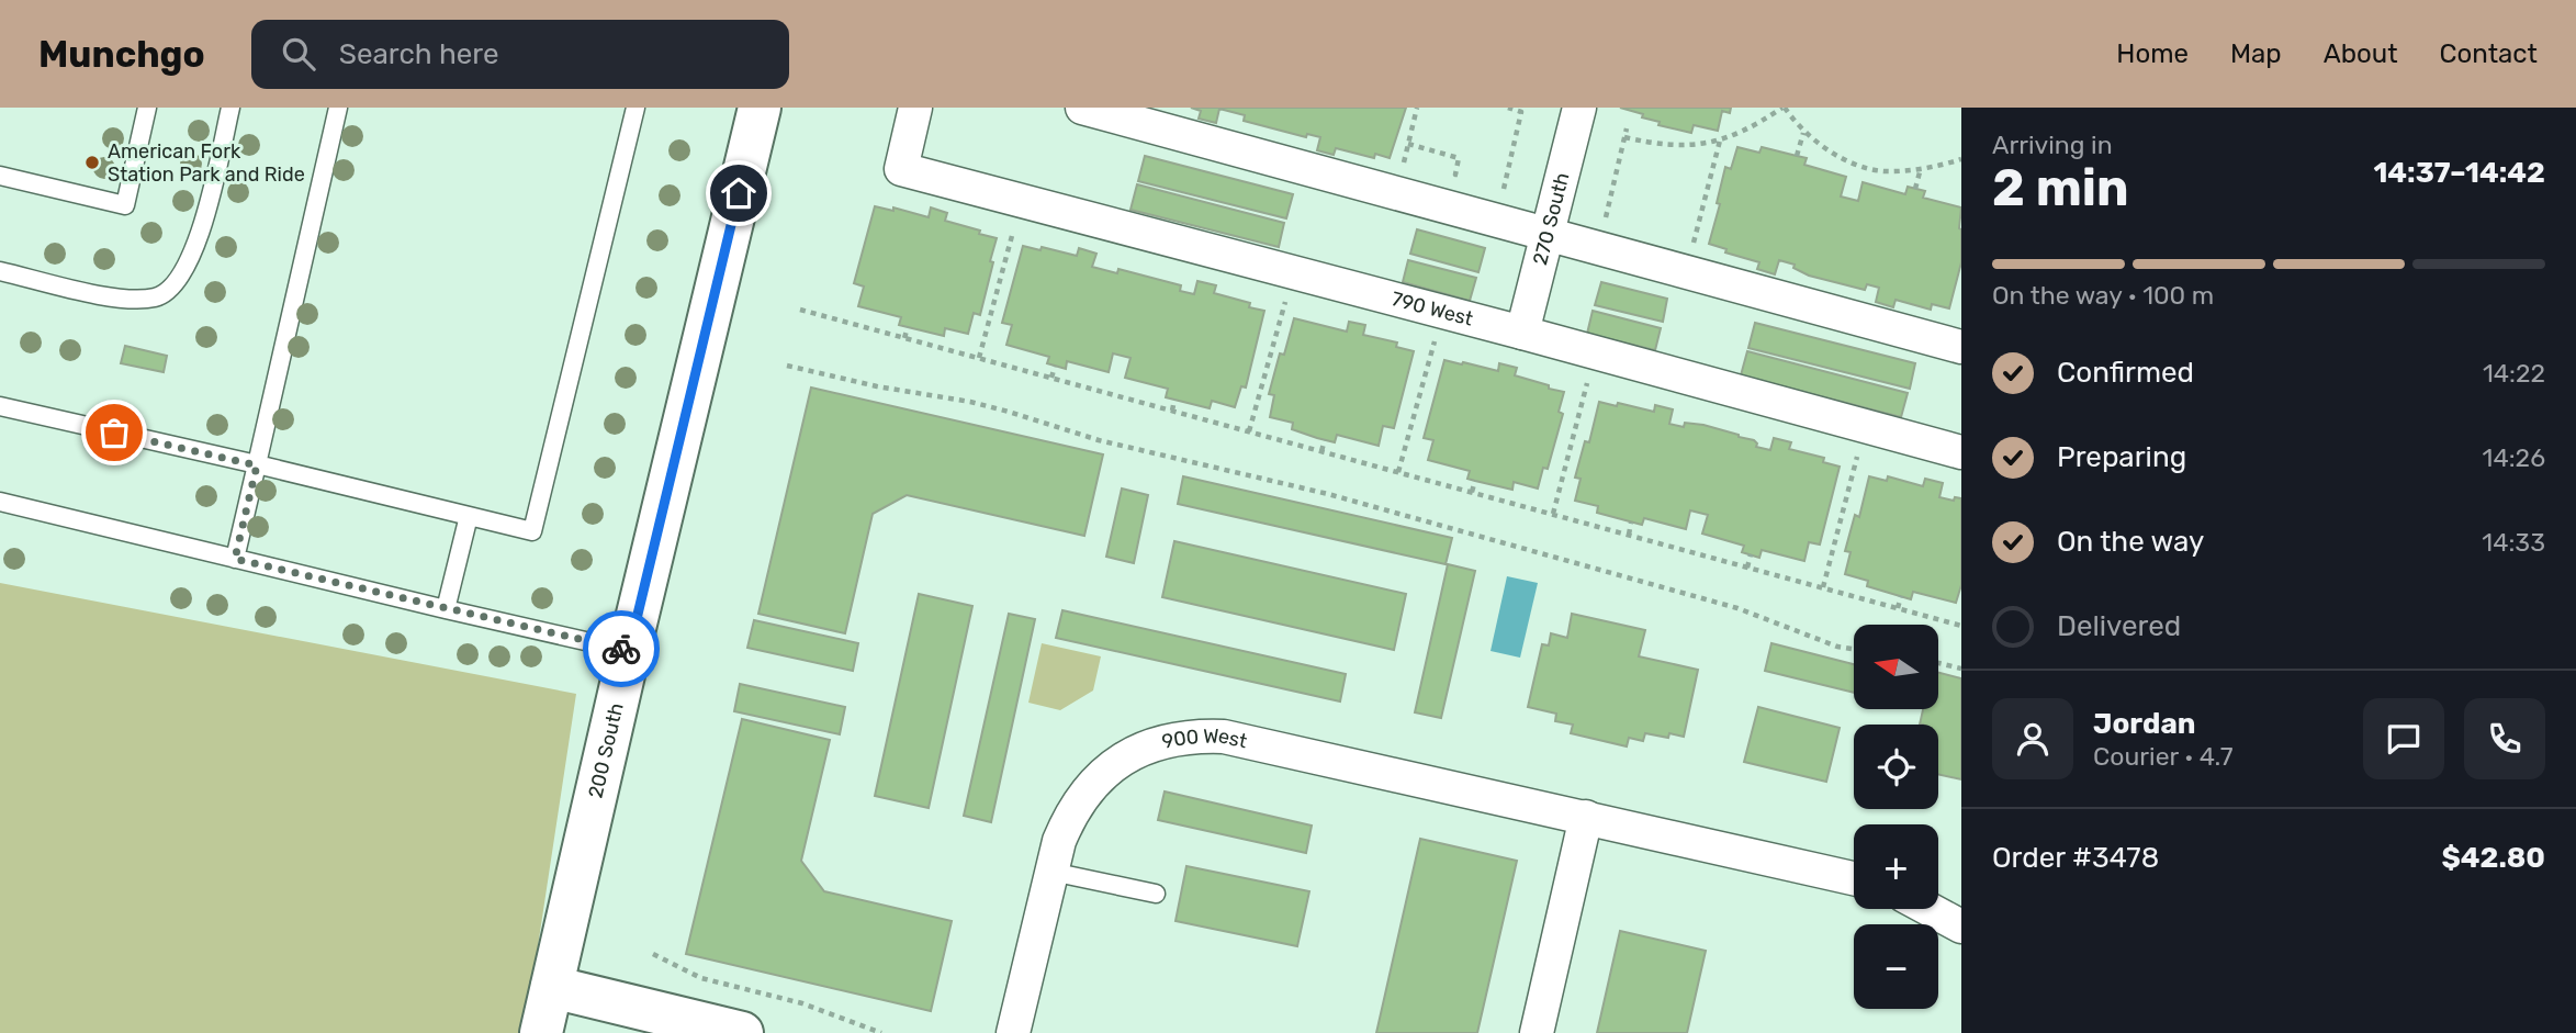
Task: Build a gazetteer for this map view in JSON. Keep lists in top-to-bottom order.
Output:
{
  "streets": {
    "street": [
      "270 South",
      "790 West",
      "900 West",
      "200 South"
    ]
  },
  "crossings": [
    ["270 South", "790 West"]
  ],
  "places": ["American Fork Station Park and Ride"],
  "north": "left",
  "page": {
    "header": "Munchgo",
    "search": "Search here",
    "nav": [
      "Home",
      "Map",
      "About",
      "Contact"
    ],
    "heading": ["2 min", "Arriving in", "14:37–14:42"],
    "panel": [
      "Jordan",
      "Courier · 4.7",
      "Order #3478",
      "$42.80"
    ],
    "bar": "On the way · 100 m",
    "list": [
      ["Confirmed", "14:22"],
      ["Preparing", "14:26"],
      ["On the way", "14:33"],
      "Delivered"
    ],
    "map_buttons": ["+", "−"]
  }
}
